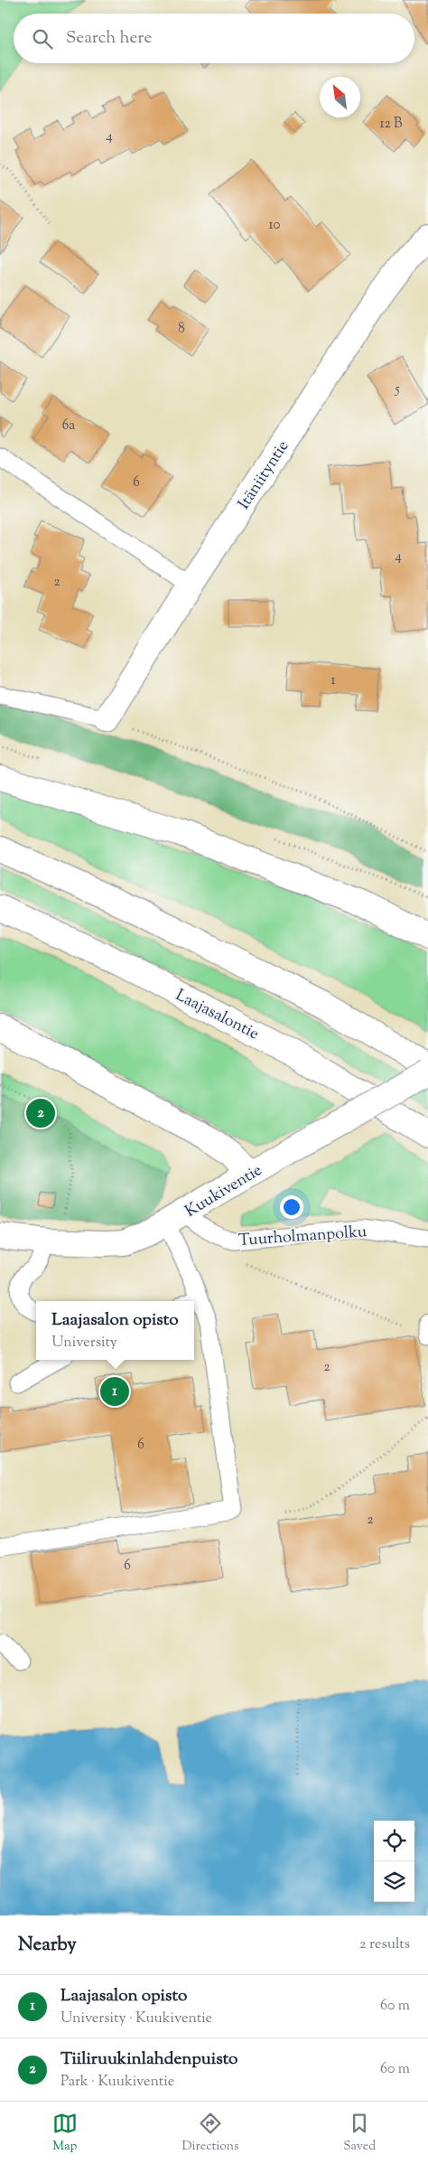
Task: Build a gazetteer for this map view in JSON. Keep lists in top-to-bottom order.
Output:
{
  "streets": {
    "main road": ["Itäniityntie", "Laajasalontie", "Kuukiventie"],
    "lane": ["Tuurholmanpolku"]
  },
  "crossings": [
    ["Kuukiventie", "Tuurholmanpolku"]
  ],
  "house_numbers": [
    "12 B",
    "4",
    "10",
    "8",
    "5",
    "6a",
    "6",
    "4",
    "2",
    "1",
    "2",
    "6",
    "2",
    "6"
  ],
  "north": "top left",
  "page": {
    "search": "Search here",
    "pins": ["2", "1"],
    "popup": ["Laajasalon opisto", "University"],
    "heading": ["Nearby", "2 results"],
    "list": [
      {
        "mark": "1",
        "name": "Laajasalon opisto",
        "note": "University · Kuukiventie",
        "value": "60 m"
      },
      {
        "mark": "2",
        "name": "Tiiliruukinlahdenpuisto",
        "note": "Park · Kuukiventie",
        "value": "60 m"
      }
    ],
    "nav": ["Map", "Directions", "Saved"]
  }
}
